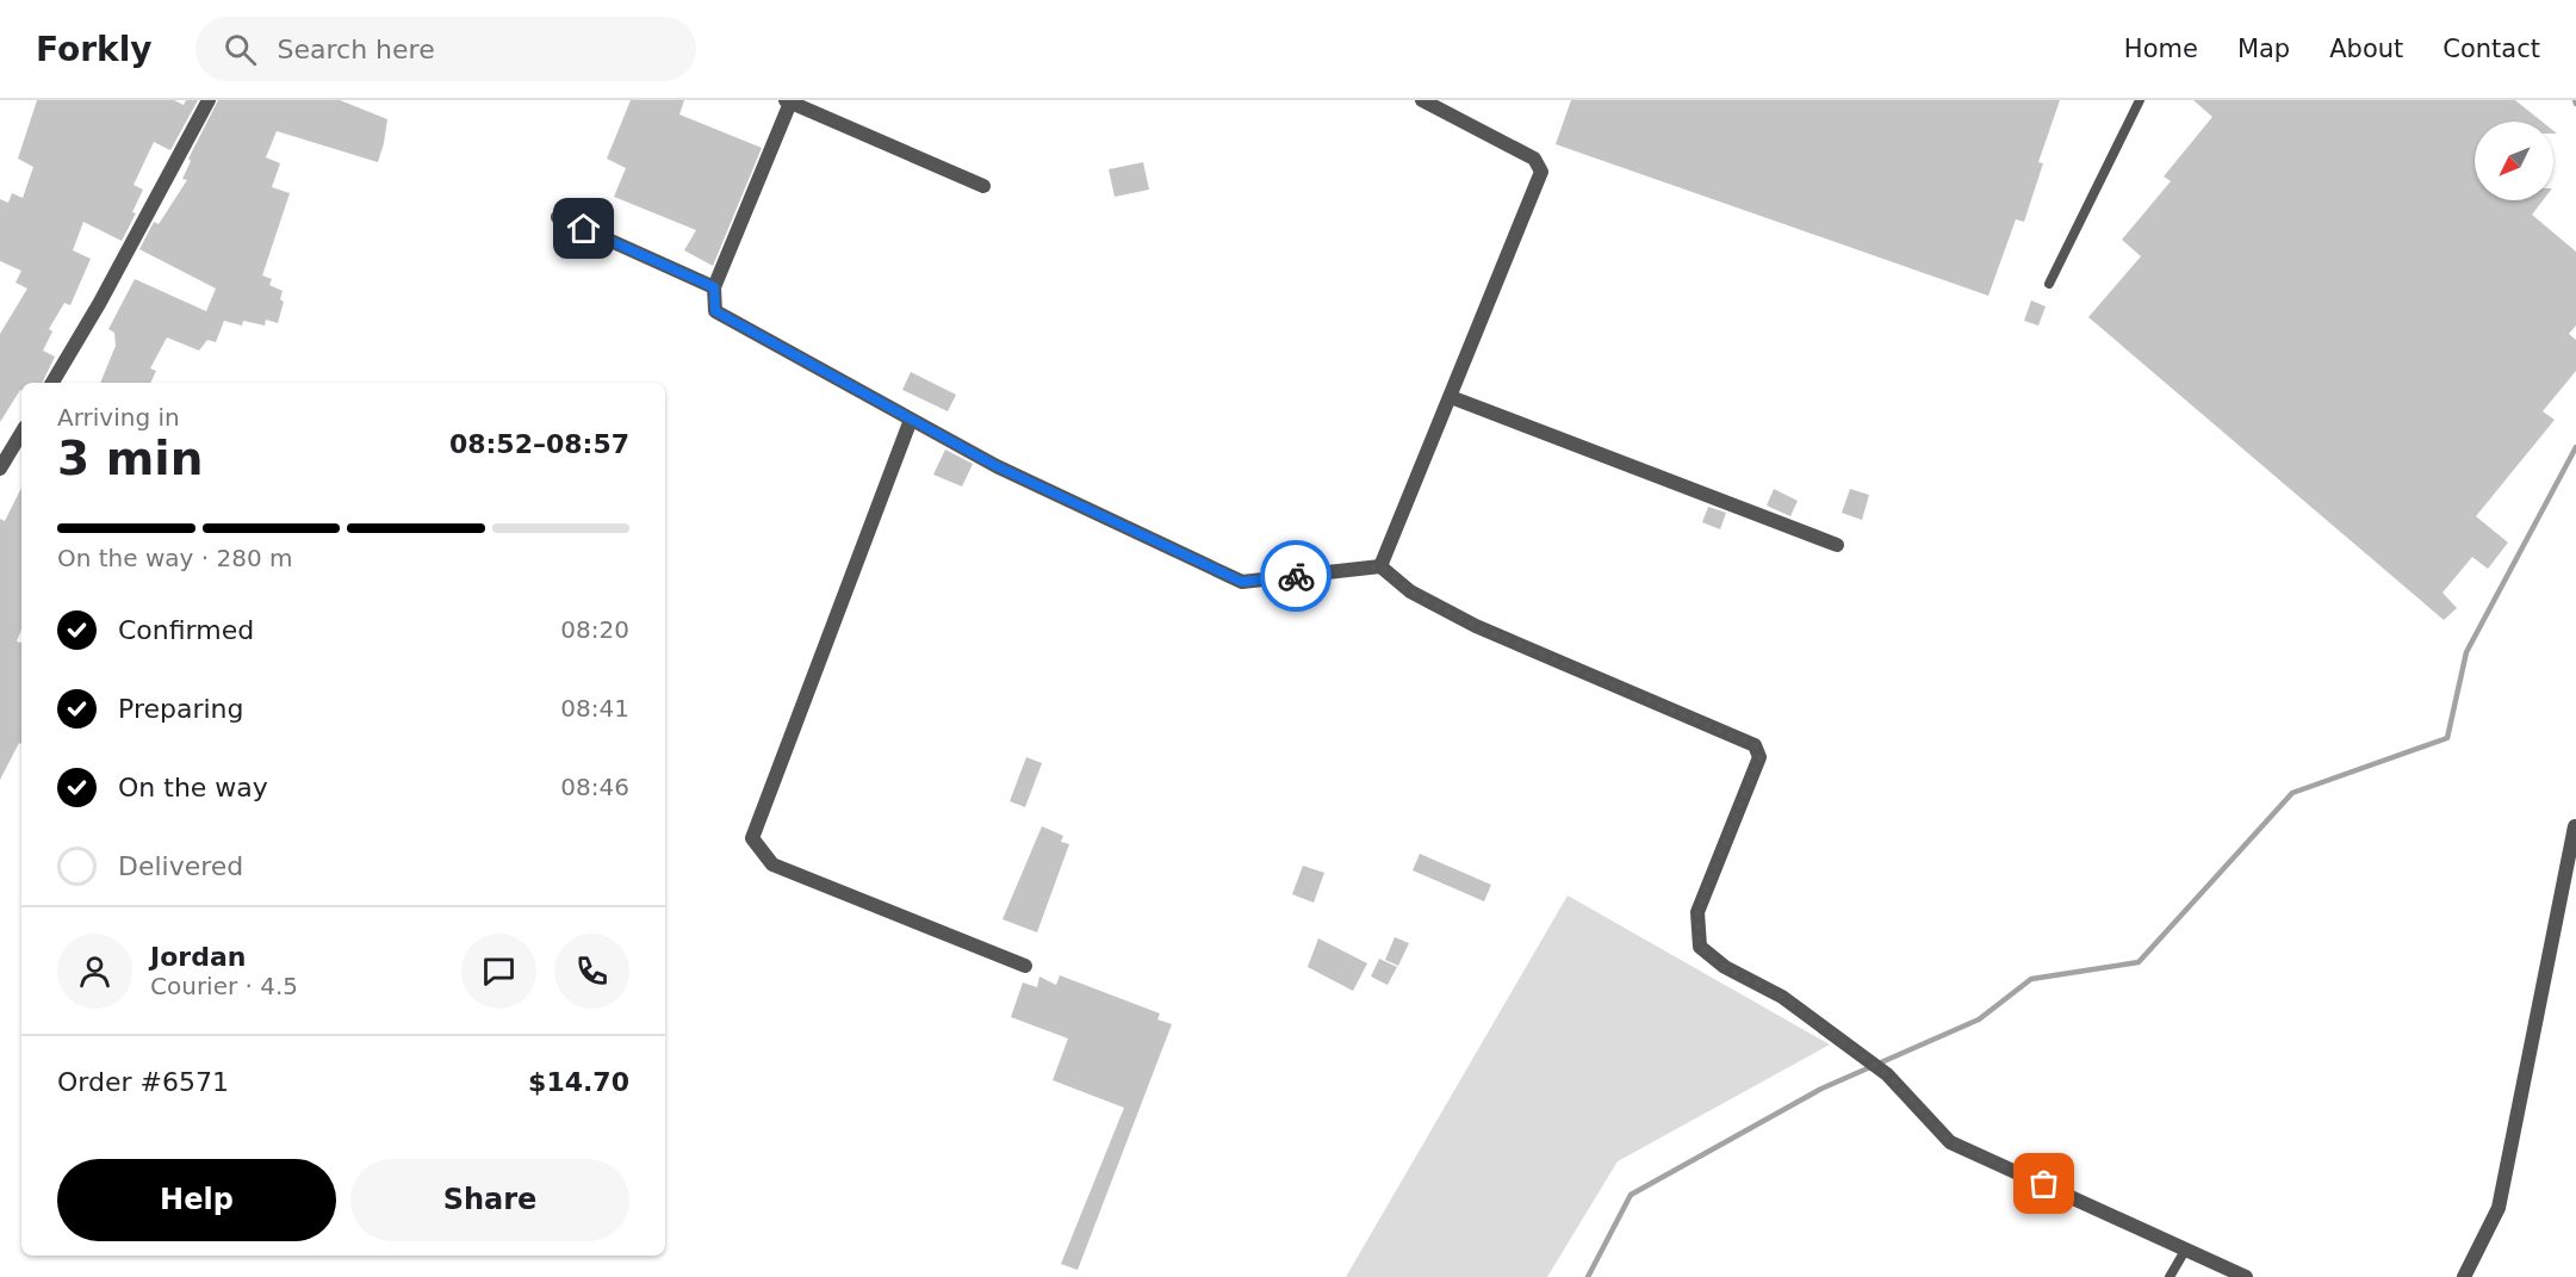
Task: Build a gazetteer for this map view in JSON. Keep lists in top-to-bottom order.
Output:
{
  "north": "bottom left",
  "page": {
    "header": "Forkly",
    "search": "Search here",
    "nav": [
      "Home",
      "Map",
      "About",
      "Contact"
    ],
    "heading": ["3 min", "Arriving in", "08:52–08:57"],
    "panel": [
      "Jordan",
      "Courier · 4.5",
      "Order #6571",
      "$14.70"
    ],
    "bar": "On the way · 280 m",
    "list": [
      ["Confirmed", "08:20"],
      ["Preparing", "08:41"],
      ["On the way", "08:46"],
      "Delivered"
    ],
    "buttons": ["Help", "Share"]
  }
}
